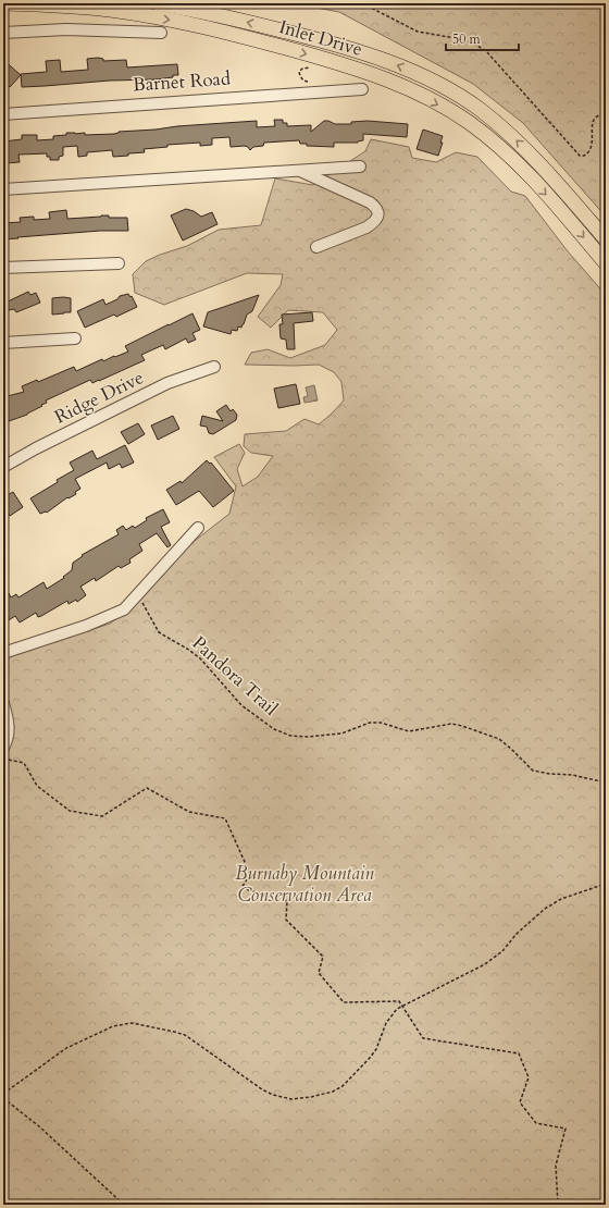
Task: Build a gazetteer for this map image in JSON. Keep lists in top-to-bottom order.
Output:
{
  "streets": {
    "main road": ["Inlet Drive"],
    "street": ["Barnet Road", "Ridge Drive"],
    "path": ["Pandora Trail"]
  },
  "parks": ["Burnaby Mountain Conservation Area"],
  "scale_bar": "50 m"
}
